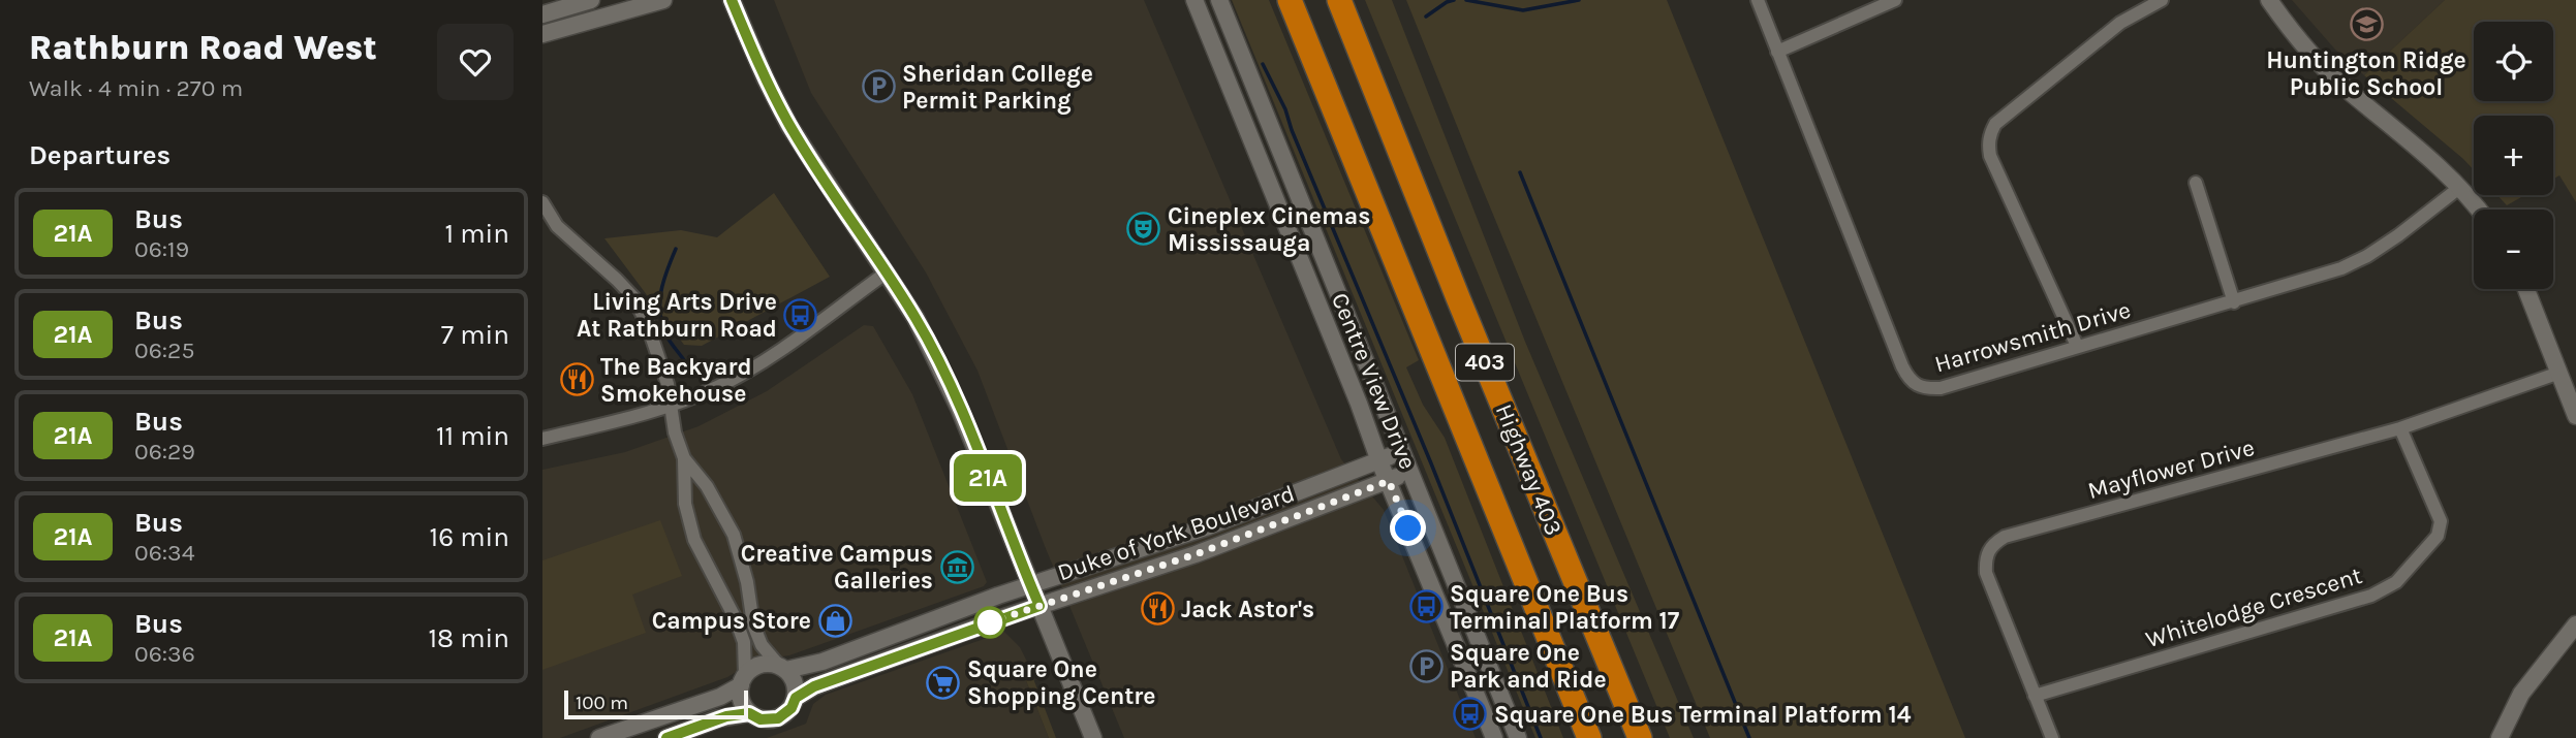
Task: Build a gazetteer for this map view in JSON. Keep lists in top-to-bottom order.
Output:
{
  "streets": {
    "highway": ["403", "Highway 403"],
    "street": [
      "Harrowsmith Drive",
      "Centre View Drive",
      "Mayflower Drive",
      "Duke of York Boulevard",
      "Whitelodge Crescent"
    ]
  },
  "crossings": [
    ["Centre View Drive", "Duke of York Boulevard"],
    ["Mayflower Drive", "Whitelodge Crescent"]
  ],
  "places": {
    "school or university": ["Huntington Ridge Public School"],
    "parking": ["Sheridan College Permit Parking", "Square One Park and Ride"],
    "theatre": ["Cineplex Cinemas Mississauga"],
    "bus stop": ["Living Arts Drive At Rathburn Road", "Square One Bus Terminal Platform 17", "Square One Bus Terminal Platform 14"],
    "restaurant": ["The Backyard Smokehouse", "Jack Astor's"],
    "museum": ["Creative Campus Galleries"],
    "shop": ["Campus Store"],
    "supermarket": ["Square One Shopping Centre"]
  },
  "lines": ["bus line 21A"],
  "scale_bar": "100 m",
  "page": {
    "heading": [
      ["Rathburn Road West", "Walk · 4 min · 270 m"],
      "Departures"
    ],
    "on_map": "21A",
    "map_buttons": ["+", "−"],
    "list": [
      {
        "mark": "21A",
        "name": "Bus",
        "note": "06:19",
        "value": "1 min"
      },
      {
        "mark": "21A",
        "name": "Bus",
        "note": "06:25",
        "value": "7 min"
      },
      {
        "mark": "21A",
        "name": "Bus",
        "note": "06:29",
        "value": "11 min"
      },
      {
        "mark": "21A",
        "name": "Bus",
        "note": "06:34",
        "value": "16 min"
      },
      {
        "mark": "21A",
        "name": "Bus",
        "note": "06:36",
        "value": "18 min"
      }
    ],
    "scale": "100 m"
  }
}
